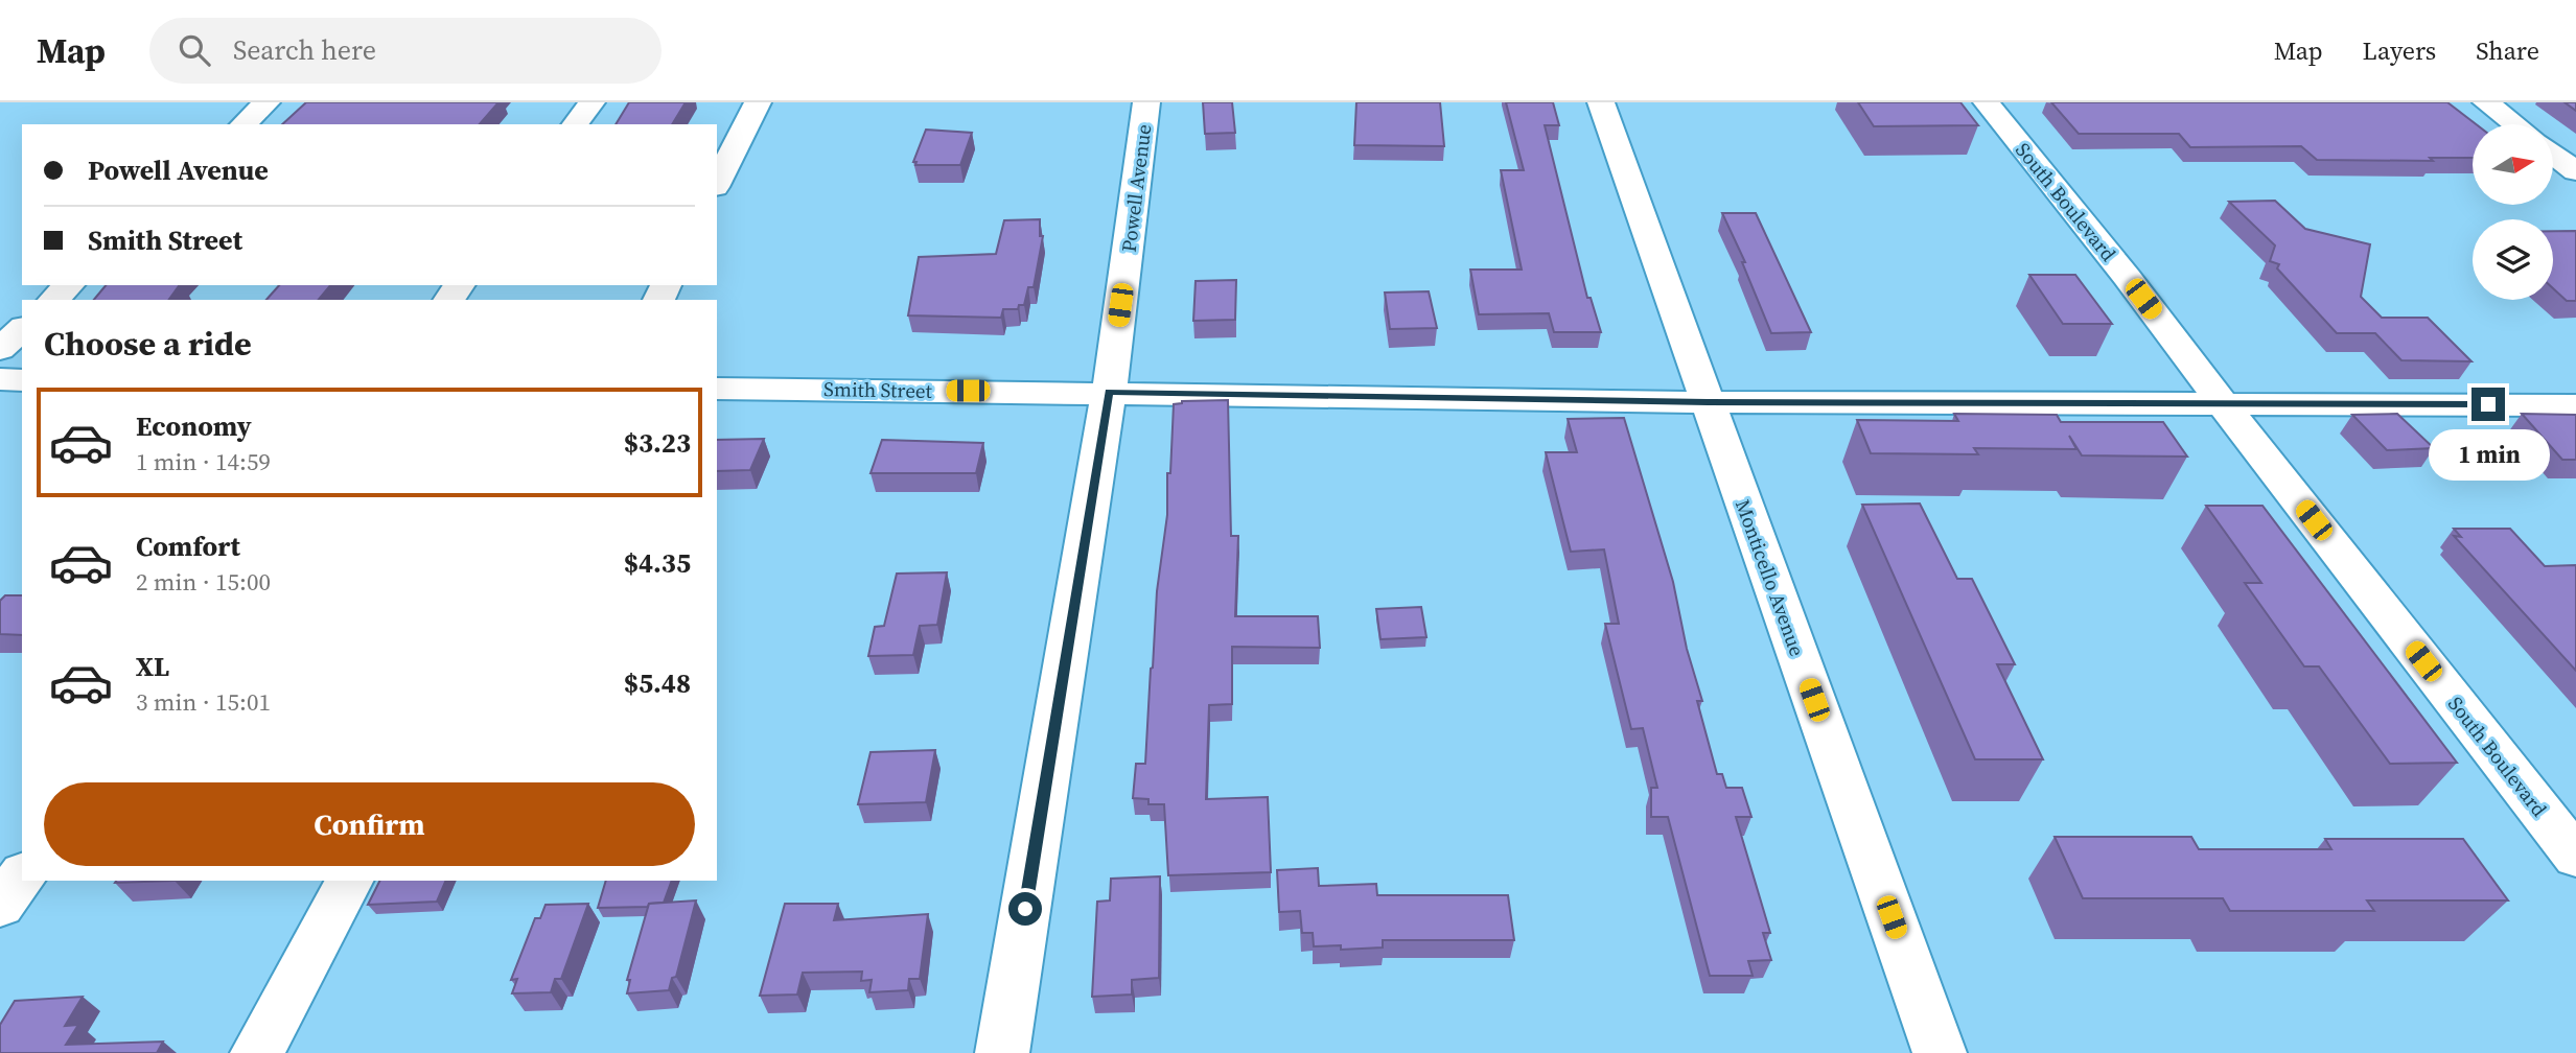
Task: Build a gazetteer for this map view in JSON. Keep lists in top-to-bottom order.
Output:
{
  "streets": {
    "street": [
      "Powell Avenue",
      "South Boulevard",
      "Smith Street",
      "Monticello Avenue"
    ]
  },
  "crossings": [
    ["Powell Avenue", "Smith Street"],
    ["South Boulevard", "Smith Street"],
    ["Smith Street", "Monticello Avenue"]
  ],
  "north": "right",
  "page": {
    "header": "Map",
    "search": "Search here",
    "nav": ["Map", "Layers", "Share"],
    "banner": ["Powell Avenue", "Smith Street"],
    "heading": "Choose a ride",
    "list": [
      {
        "name": "Economy",
        "note": "1 min · 14:59",
        "value": "$3.23"
      },
      {
        "name": "Comfort",
        "note": "2 min · 15:00",
        "value": "$4.35"
      },
      {
        "name": "XL",
        "note": "3 min · 15:01",
        "value": "$5.48"
      }
    ],
    "bubble": "1 min",
    "buttons": "Confirm"
  }
}
